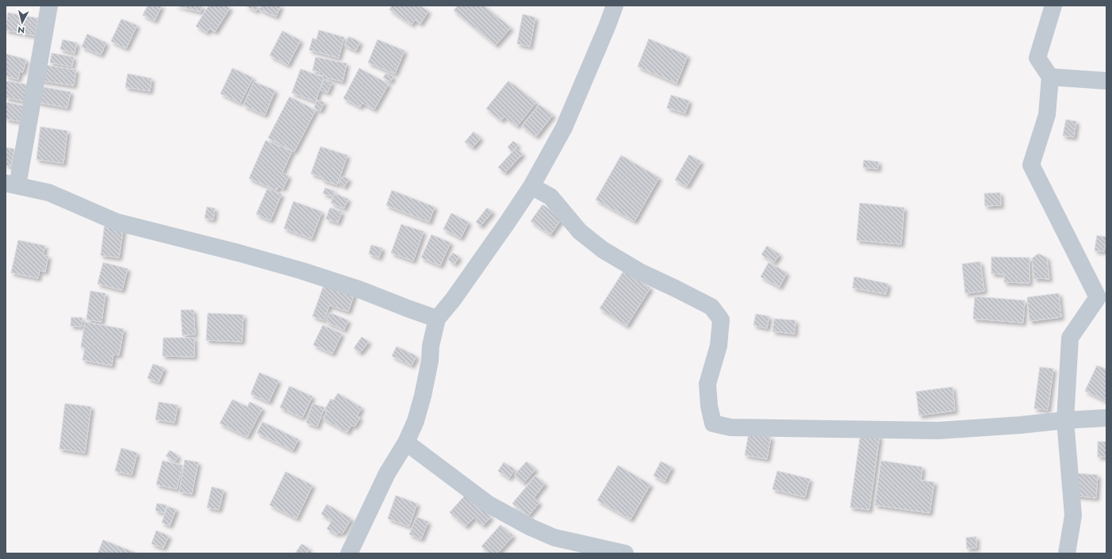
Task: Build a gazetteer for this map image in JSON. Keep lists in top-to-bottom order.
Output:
{
  "north": "bottom"
}
